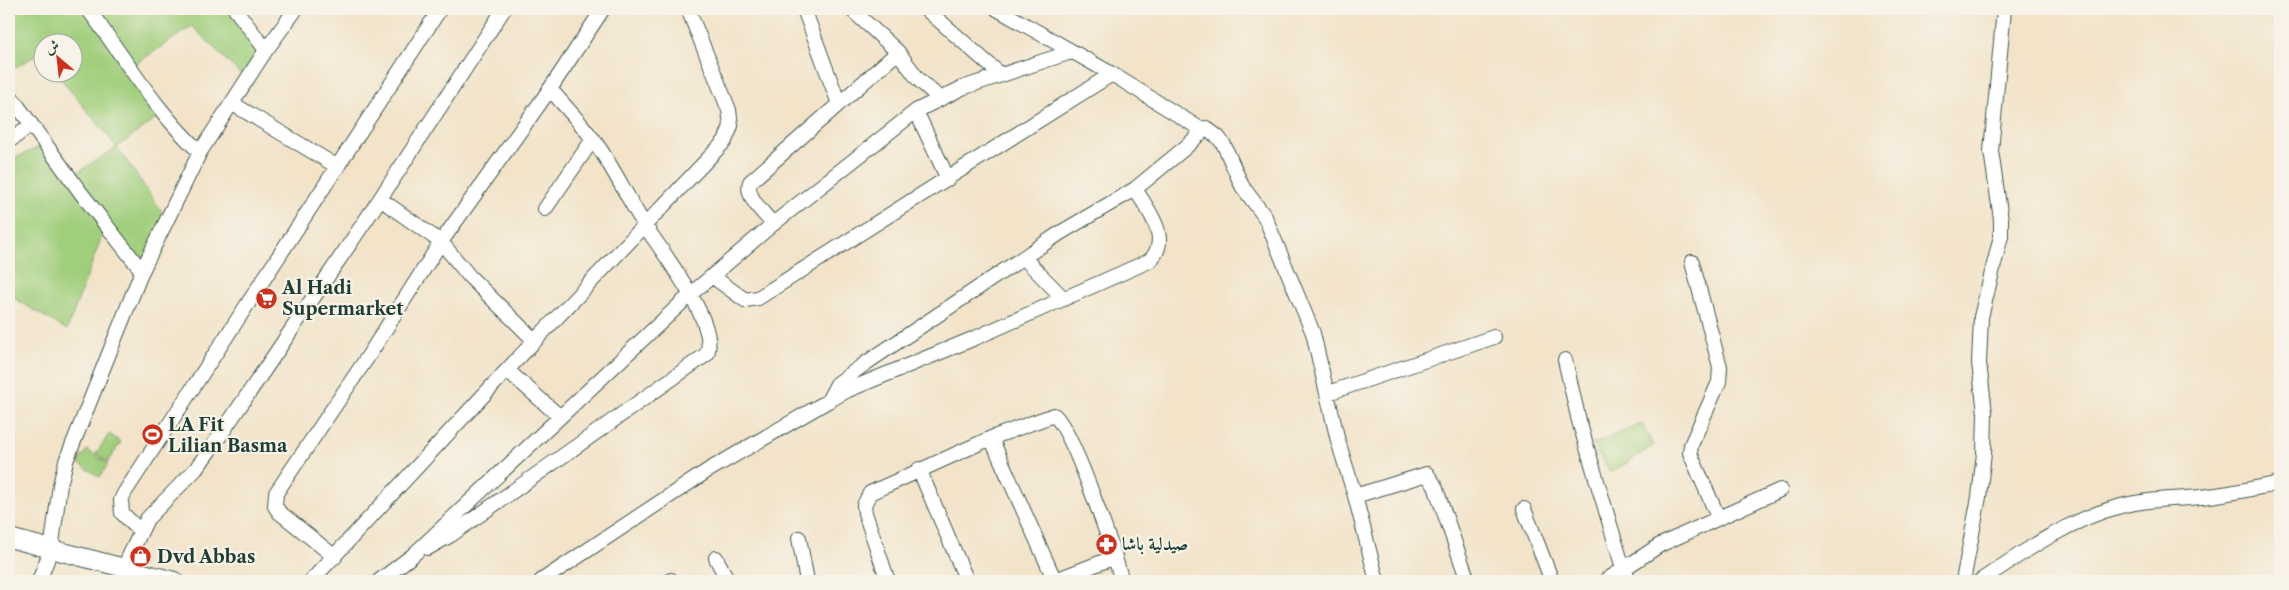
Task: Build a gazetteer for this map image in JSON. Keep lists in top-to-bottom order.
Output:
{
  "places": {
    "supermarket": ["Al Hadi Supermarket"],
    "sports": ["LA Fit Lilian Basma"],
    "pharmacy": ["صيدلية باشا"],
    "shop": ["Dvd Abbas"]
  },
  "north": "top left"
}
